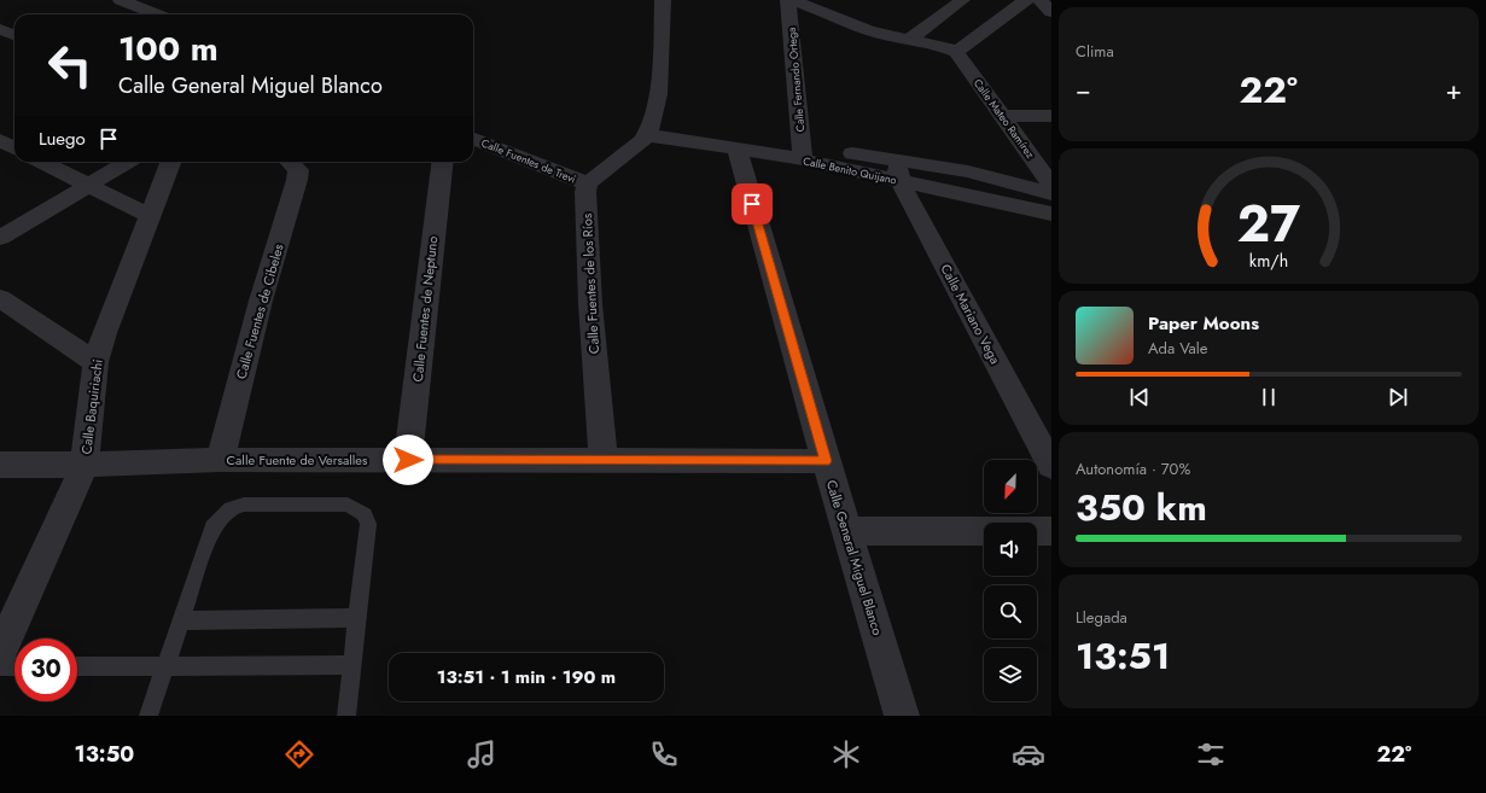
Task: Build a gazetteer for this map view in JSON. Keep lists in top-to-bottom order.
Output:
{
  "streets": {
    "street": [
      "Calle Fernando Ortega",
      "Calle Mateo Ramírez",
      "Calle Fuentes de Trevi",
      "Calle Benito Quijano",
      "Calle Fuentes de los Ríos",
      "Calle Fuentes de Neptuno",
      "Calle Fuentes de Cibeles",
      "Calle Mariano Vega",
      "Calle Baquiriachi",
      "Calle Fuente de Versalles",
      "Calle General Miguel Blanco"
    ]
  },
  "crossings": [
    ["Calle Fernando Ortega", "Calle Benito Quijano"],
    ["Calle Fuentes de Trevi", "Calle Fuentes de los Ríos"],
    ["Calle Benito Quijano", "Calle Mariano Vega"],
    ["Calle Benito Quijano", "Calle General Miguel Blanco"],
    ["Calle Fuentes de los Ríos", "Calle Fuente de Versalles"],
    ["Calle Fuentes de Neptuno", "Calle Fuente de Versalles"],
    ["Calle Fuentes de Cibeles", "Calle Fuente de Versalles"],
    ["Calle Baquiriachi", "Calle Fuente de Versalles"],
    ["Calle Fuente de Versalles", "Calle General Miguel Blanco"]
  ],
  "north": "bottom left",
  "page": {
    "tile": [
      "Clima",
      ["Autonomía · 70%", "350 km"],
      ["Llegada", "13:51"]
    ],
    "turn": ["100 m", "Calle General Miguel Blanco"],
    "heat": ["−", "22°", "+"],
    "then": "Luego",
    "song": ["Paper Moons", "Ada Vale"],
    "limit": "30",
    "trip": "13:51 · 1 min · 190 m",
    "tabs": ["13:50", "22°"],
    "gauge": ["27", "km/h"]
  }
}
